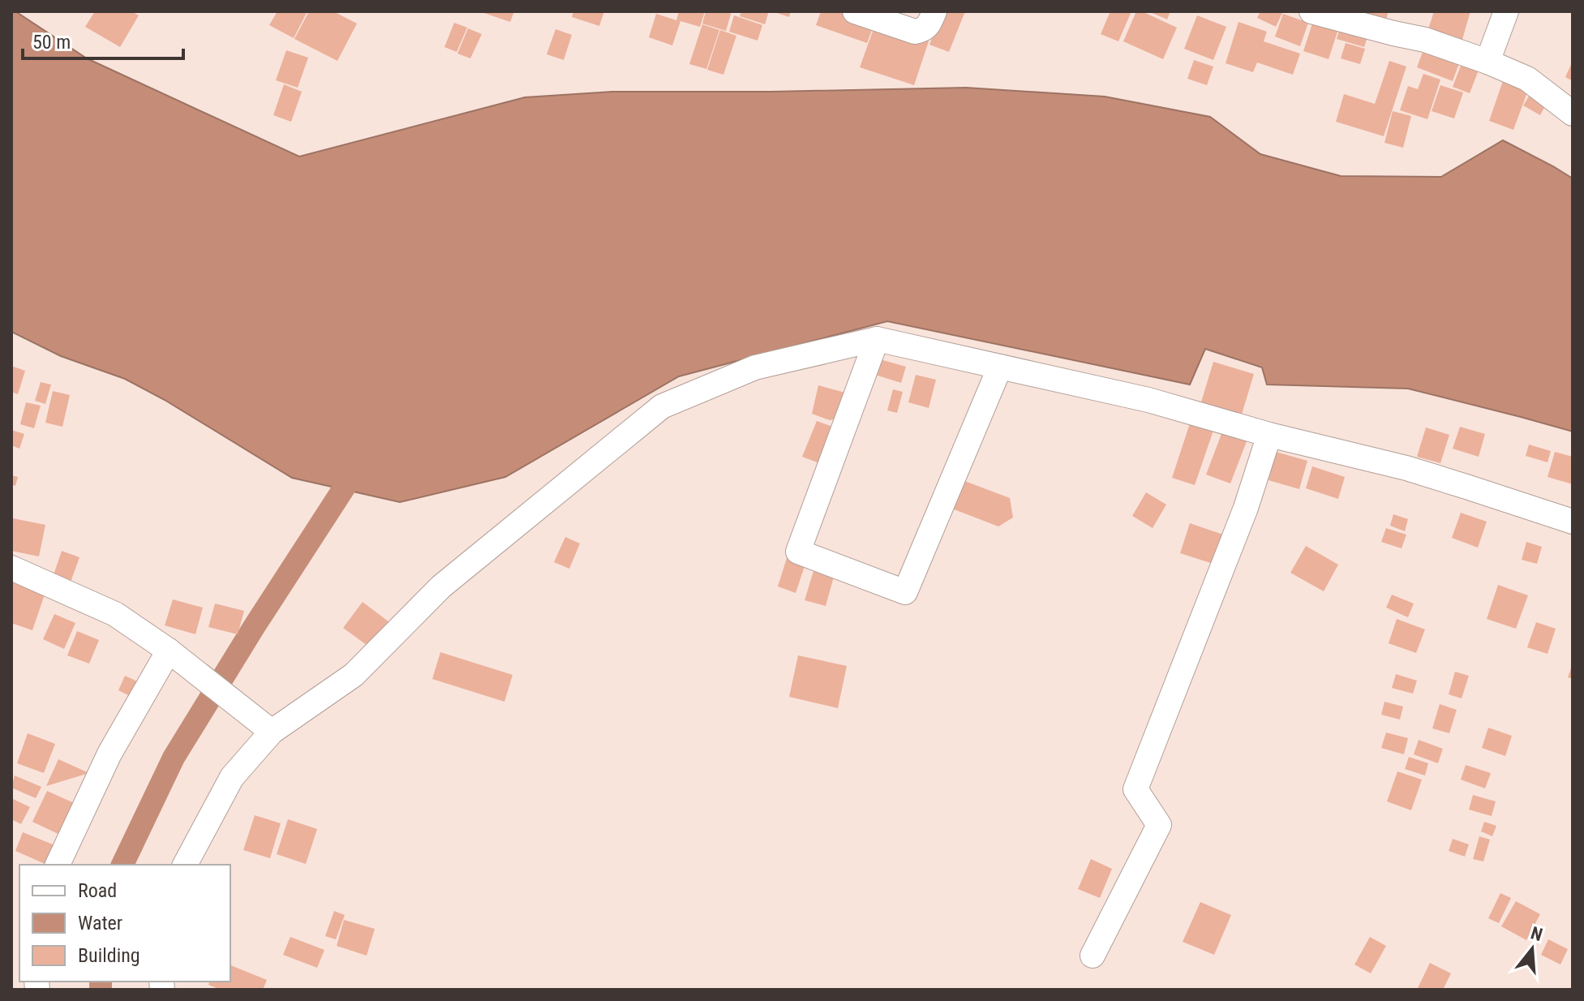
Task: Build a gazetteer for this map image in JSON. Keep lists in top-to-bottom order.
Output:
{
  "legend": ["Road", "Water", "Building"],
  "scale_bar": "50 m",
  "north": "top"
}
